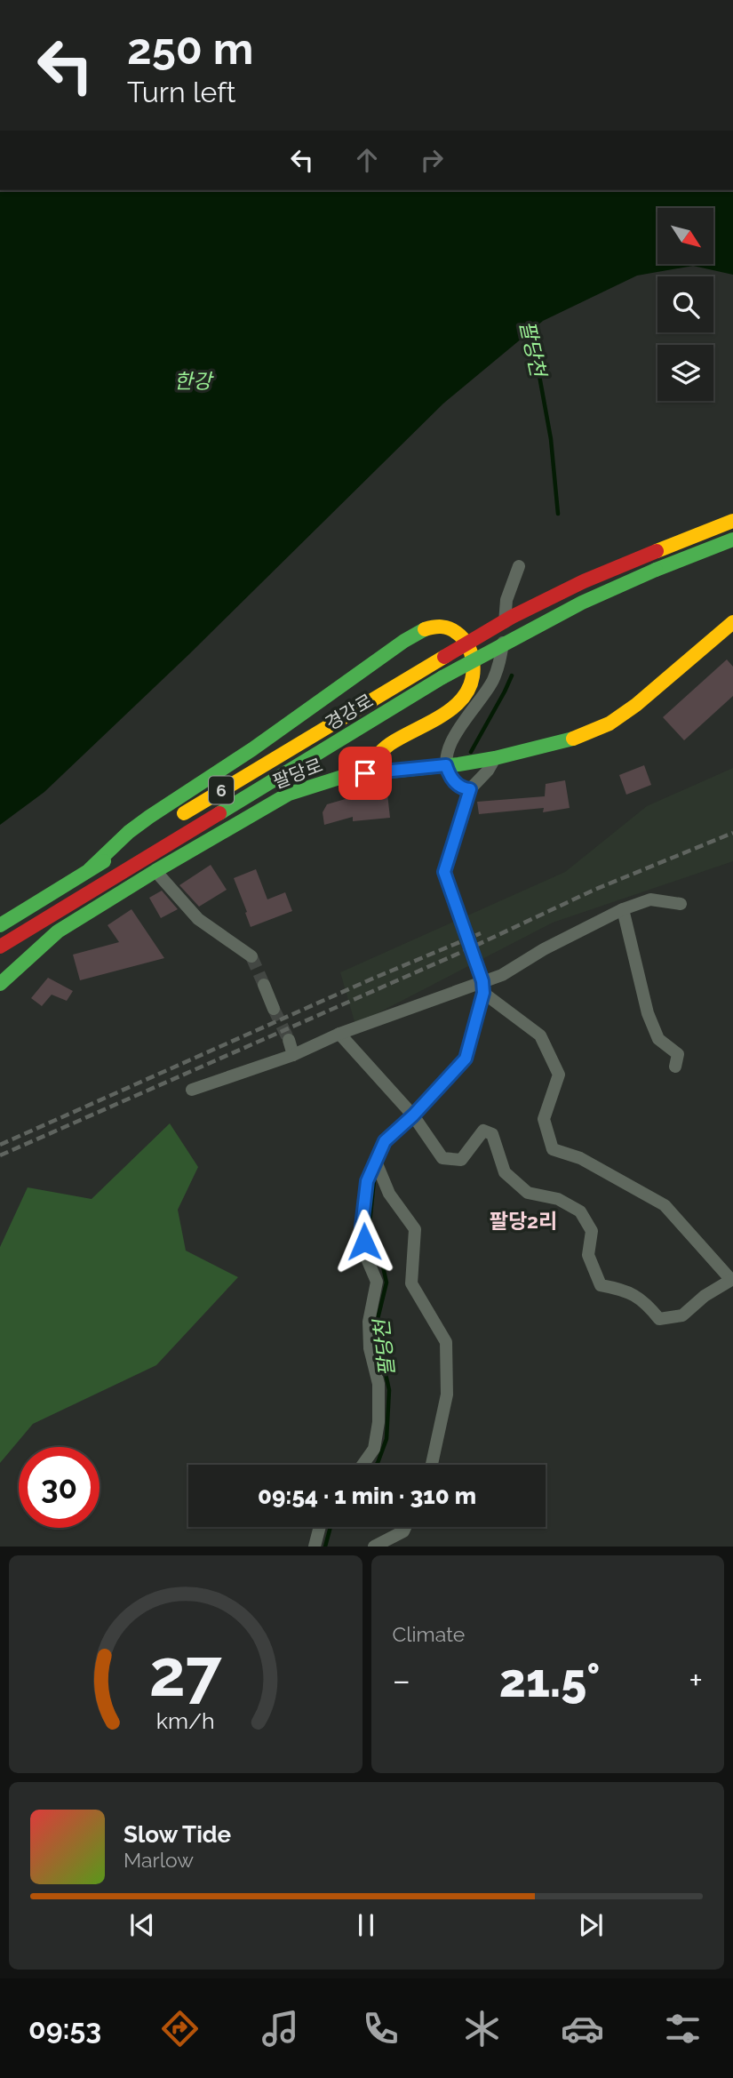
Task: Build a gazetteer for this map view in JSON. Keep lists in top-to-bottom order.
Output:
{
  "streets": {
    "main road": ["경강로", "팔당로", "6"]
  },
  "districts": ["팔당2리"],
  "water": ["팔당천", "한강"],
  "north": "bottom right",
  "page": {
    "turn": ["250 m", "Turn left"],
    "limit": "30",
    "trip": "09:54 · 1 min · 310 m",
    "tile": "Climate",
    "heat": ["−", "21.5°", "+"],
    "song": ["Slow Tide", "Marlow"],
    "tabs": "09:53",
    "gauge": ["27", "km/h"]
  }
}
